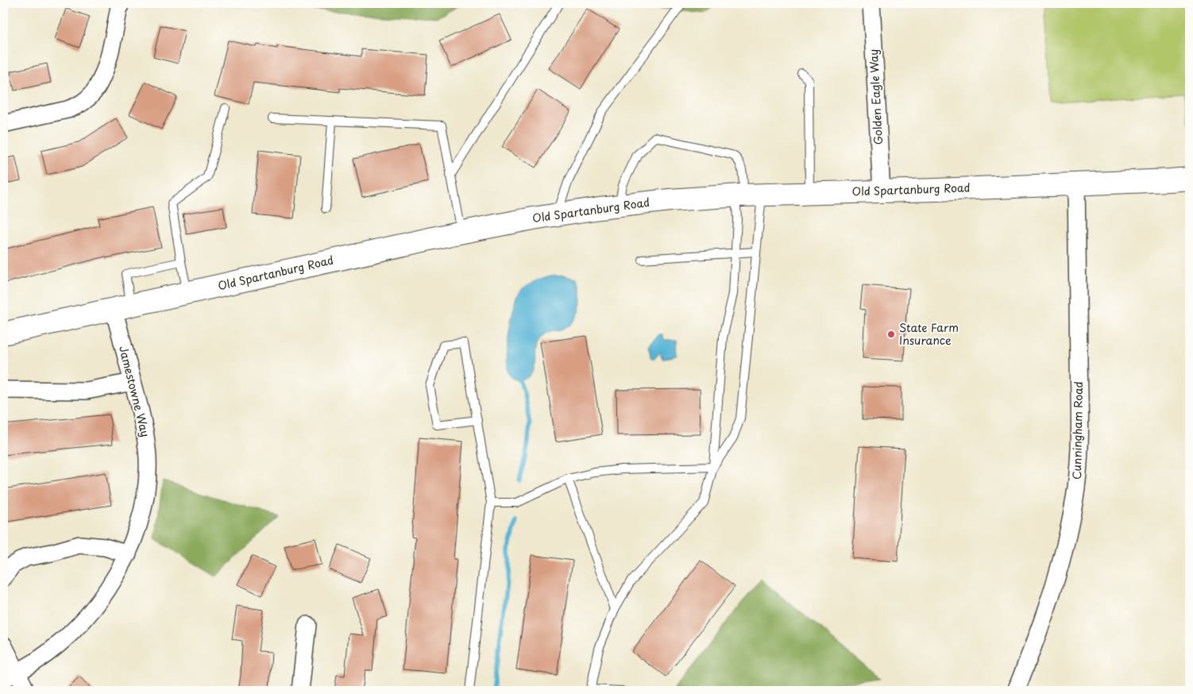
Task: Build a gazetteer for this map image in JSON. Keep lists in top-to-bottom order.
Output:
{
  "streets": {
    "main road": ["Old Spartanburg Road"],
    "street": ["Golden Eagle Way", "Jamestowne Way", "Cunningham Road"]
  },
  "crossings": [
    ["Golden Eagle Way", "Old Spartanburg Road"],
    ["Old Spartanburg Road", "Jamestowne Way"],
    ["Old Spartanburg Road", "Cunningham Road"]
  ],
  "places": ["State Farm Insurance"]
}
